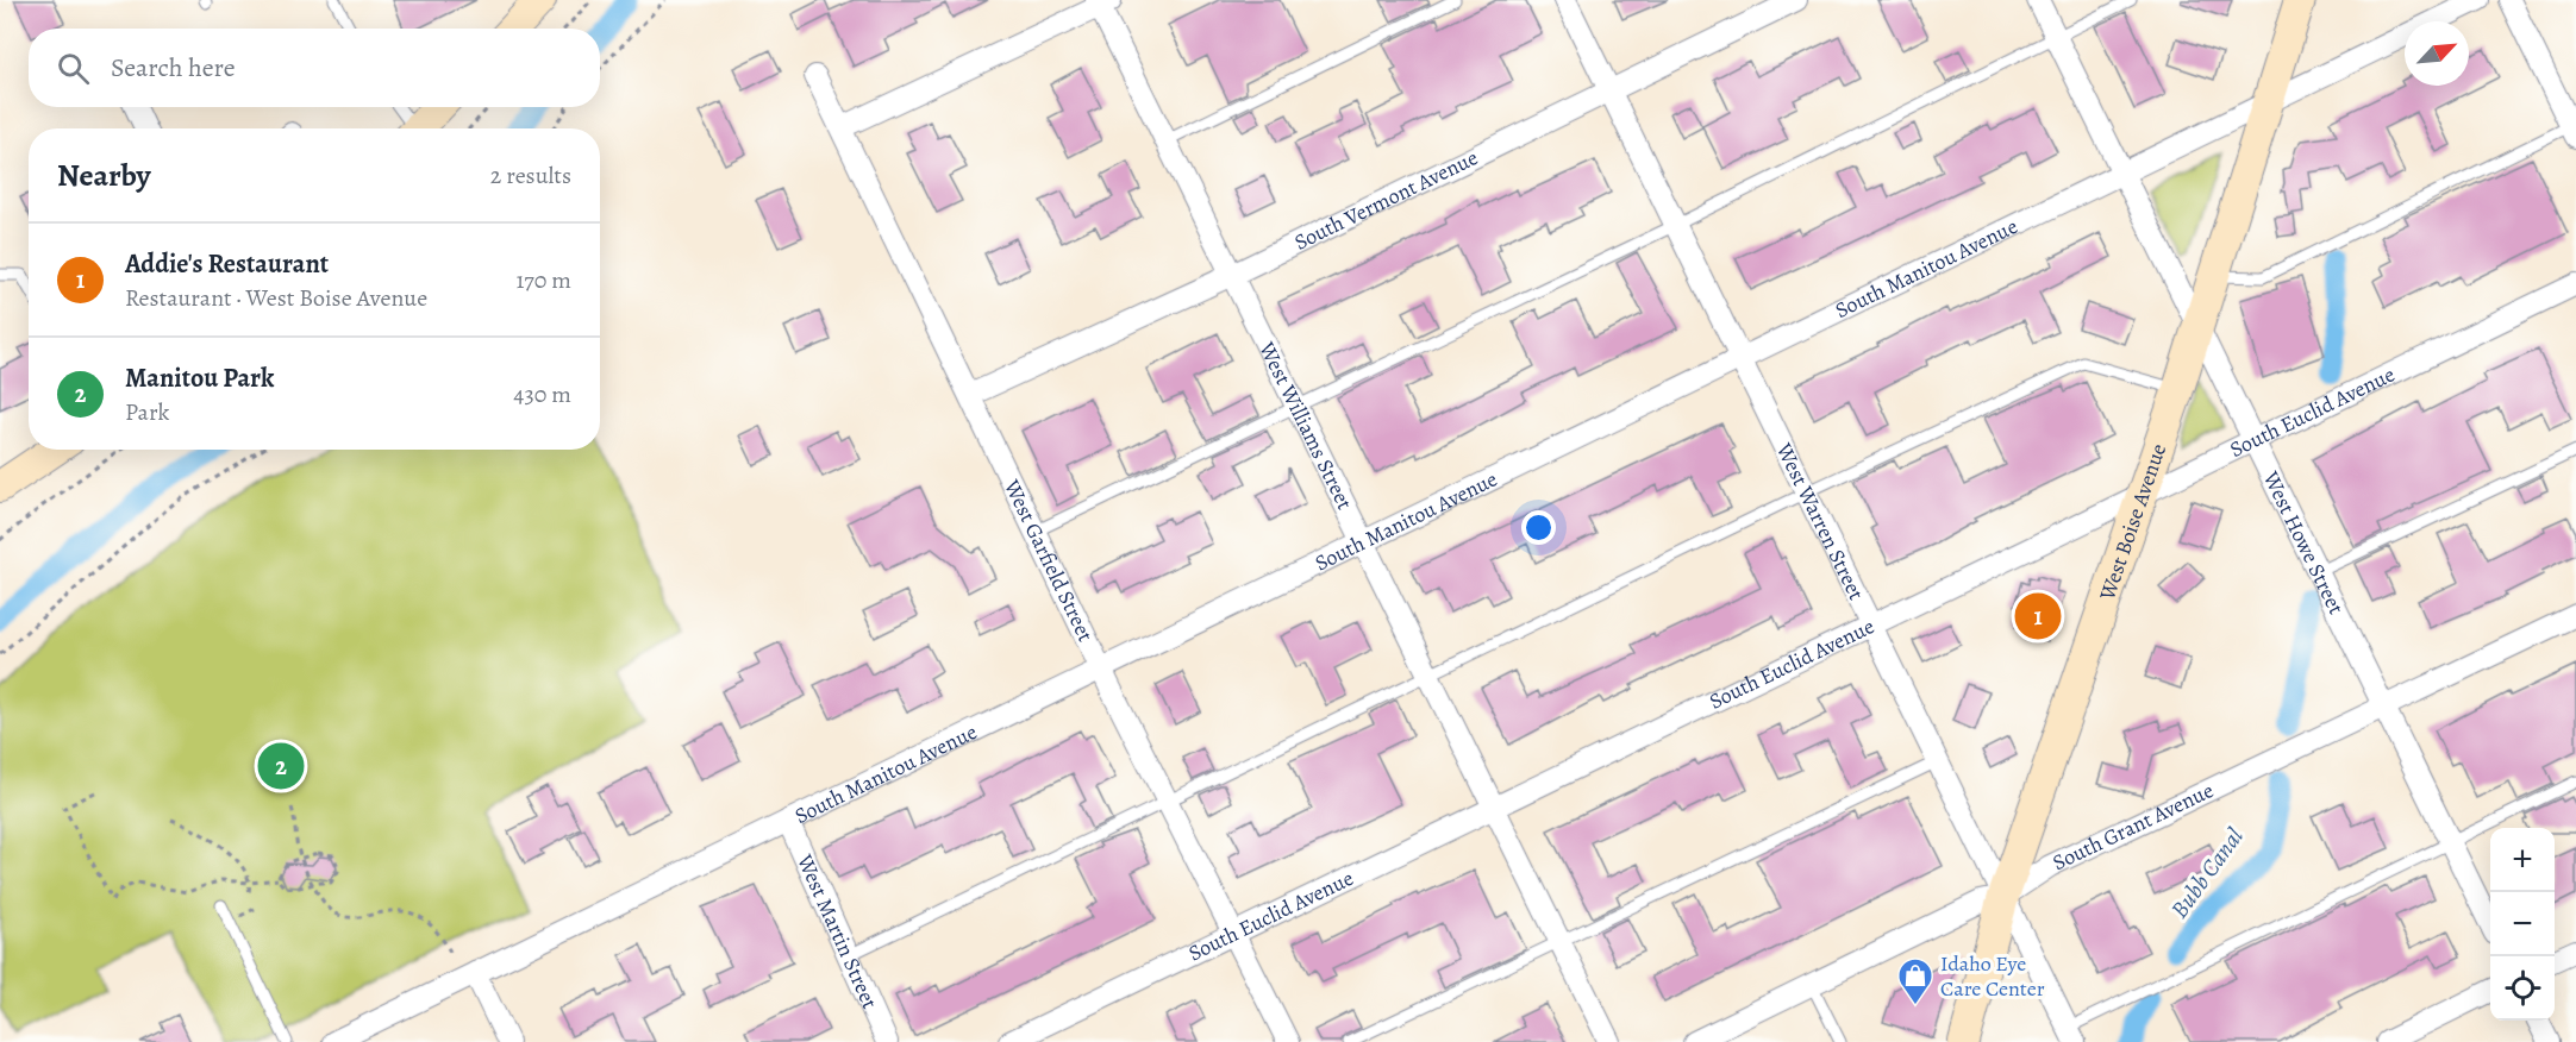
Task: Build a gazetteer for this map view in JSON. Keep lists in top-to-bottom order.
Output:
{
  "streets": {
    "street": [
      "South Vermont Avenue",
      "South Manitou Avenue",
      "South Euclid Avenue",
      "West Williams Street",
      "West Warren Street",
      "West Boise Avenue",
      "West Howe Street",
      "West Garfield Street",
      "South Grant Avenue",
      "West Martin Street"
    ]
  },
  "crossings": [
    ["South Vermont Avenue", "West Williams Street"],
    ["South Vermont Avenue", "West Warren Street"],
    ["South Vermont Avenue", "West Garfield Street"],
    ["South Manitou Avenue", "West Williams Street"],
    ["South Manitou Avenue", "West Warren Street"],
    ["South Manitou Avenue", "West Boise Avenue"],
    ["South Manitou Avenue", "West Howe Street"],
    ["South Manitou Avenue", "West Garfield Street"],
    ["South Manitou Avenue", "West Martin Street"],
    ["South Euclid Avenue", "West Williams Street"],
    ["South Euclid Avenue", "West Warren Street"],
    ["South Euclid Avenue", "West Boise Avenue"],
    ["South Euclid Avenue", "West Howe Street"],
    ["South Euclid Avenue", "West Garfield Street"],
    ["West Warren Street", "West Boise Avenue"],
    ["West Warren Street", "South Grant Avenue"],
    ["West Boise Avenue", "West Howe Street"],
    ["West Boise Avenue", "South Grant Avenue"],
    ["West Howe Street", "South Grant Avenue"]
  ],
  "water": ["Bubb Canal"],
  "places": {
    "shop": ["Idaho Eye Care Center"]
  },
  "north": "top right",
  "page": {
    "search": "Search here",
    "heading": ["Nearby", "2 results"],
    "list": [
      {
        "mark": "1",
        "name": "Addie's Restaurant",
        "note": "Restaurant · West Boise Avenue",
        "value": "170 m"
      },
      {
        "mark": "2",
        "name": "Manitou Park",
        "note": "Park",
        "value": "430 m"
      }
    ],
    "pins": ["1", "2"],
    "map_buttons": ["+", "−"]
  }
}
